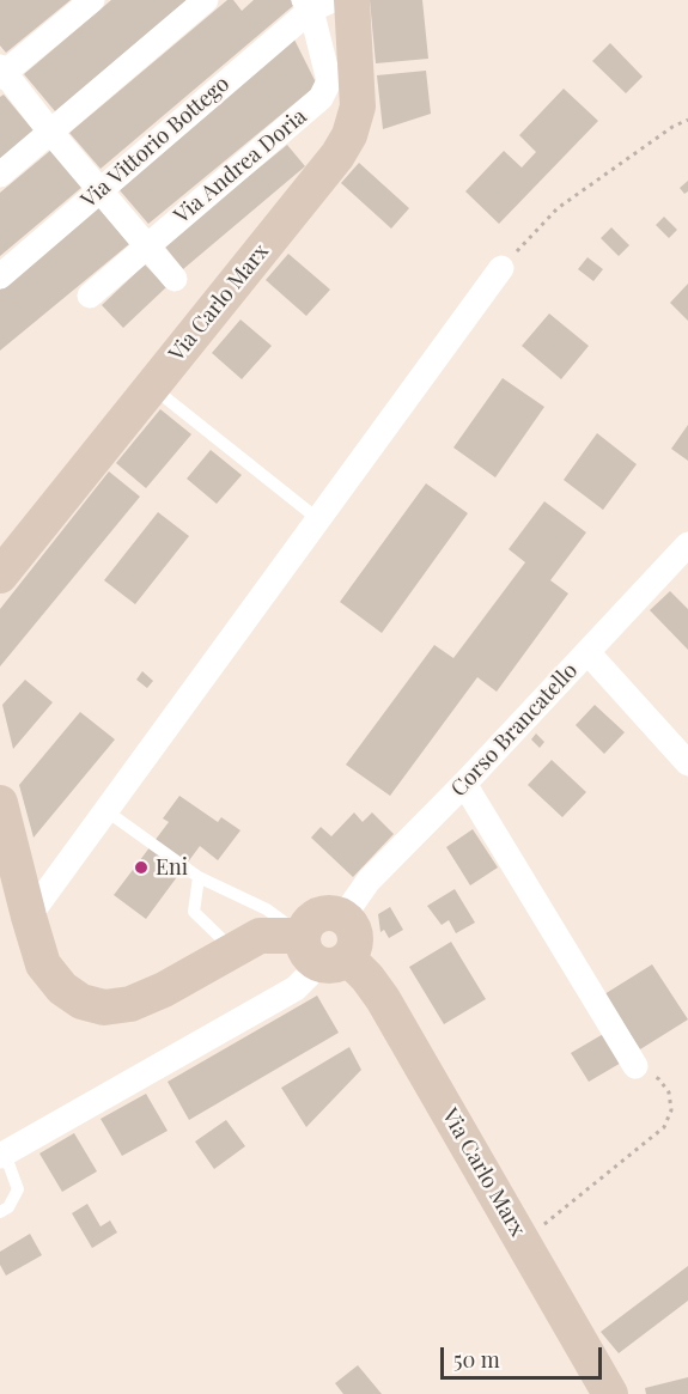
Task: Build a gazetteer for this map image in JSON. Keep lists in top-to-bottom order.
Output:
{
  "streets": {
    "main road": ["Via Carlo Marx"],
    "street": ["Via Vittorio Bottego", "Via Andrea Doria", "Corso Brancatello"]
  },
  "crossings": [
    ["Via Vittorio Bottego", "Via Andrea Doria"]
  ],
  "places": ["Eni"],
  "scale_bar": "50 m"
}
